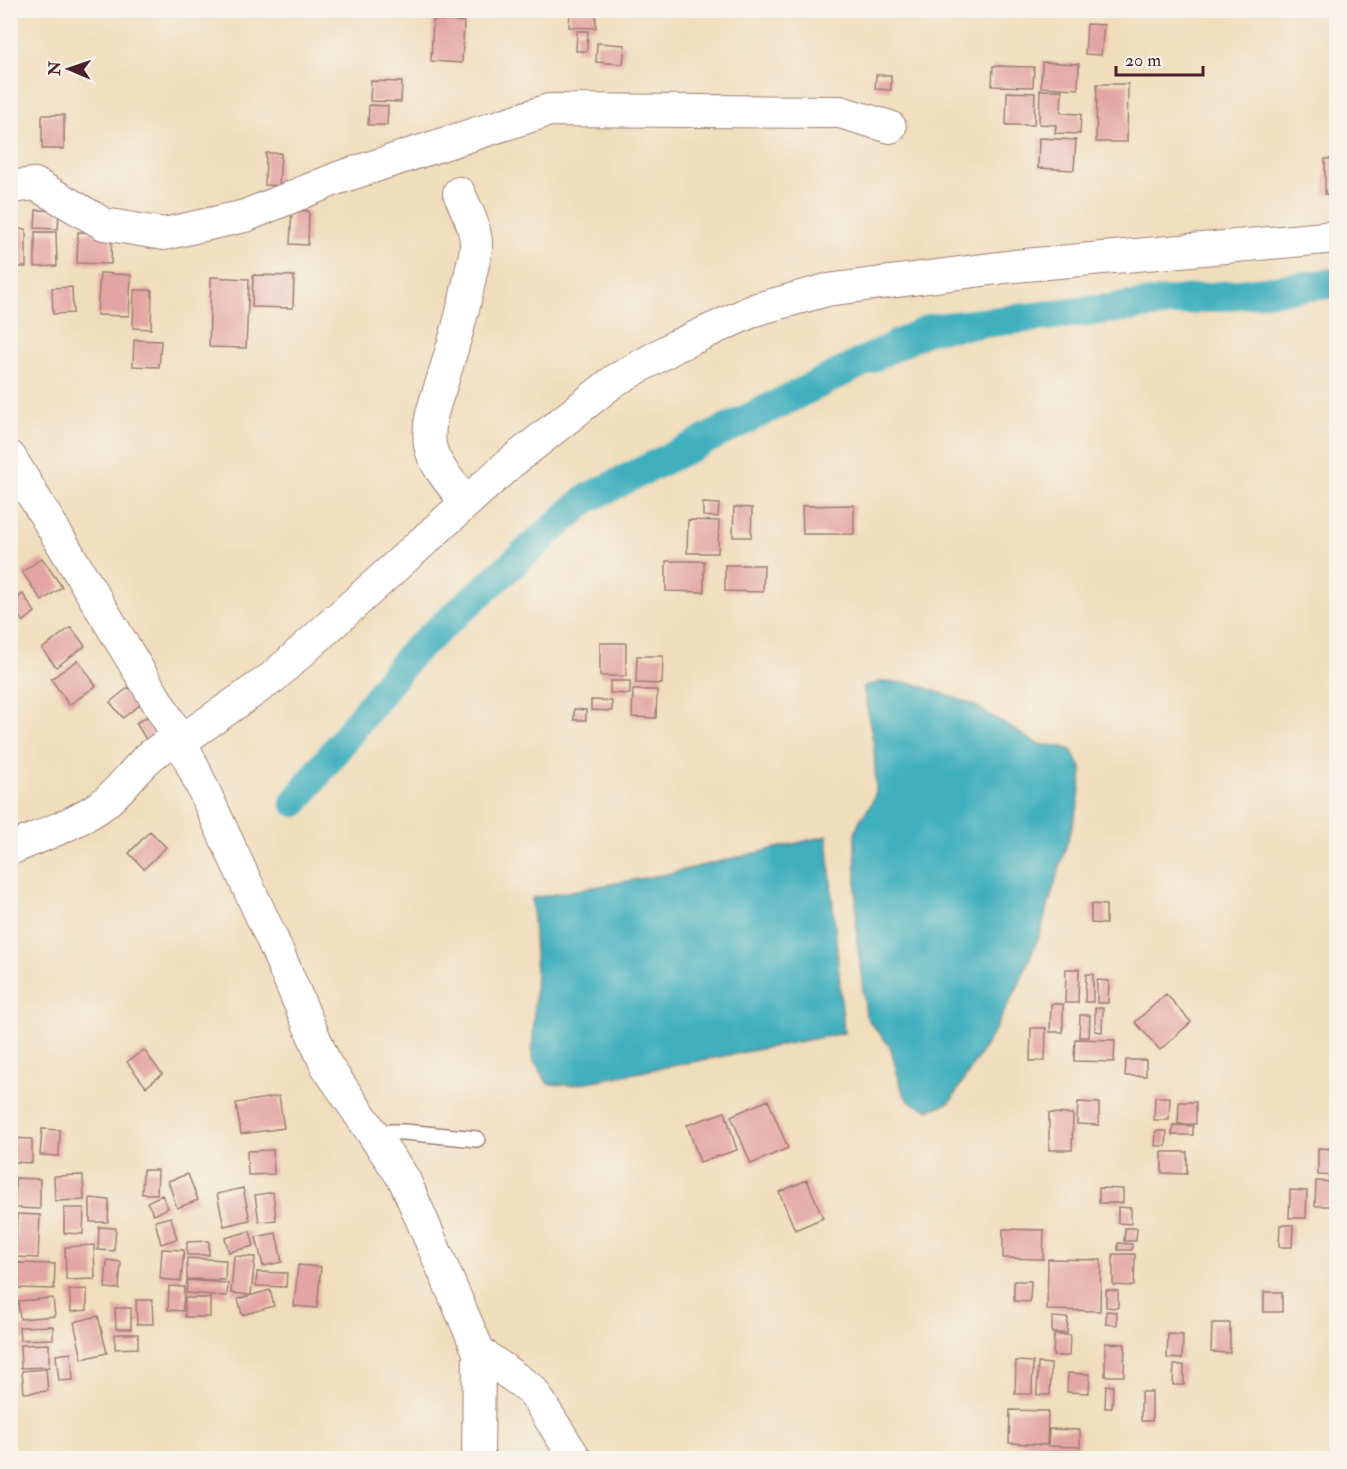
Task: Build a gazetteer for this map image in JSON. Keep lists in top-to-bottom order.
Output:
{
  "scale_bar": "20 m",
  "north": "left"
}
